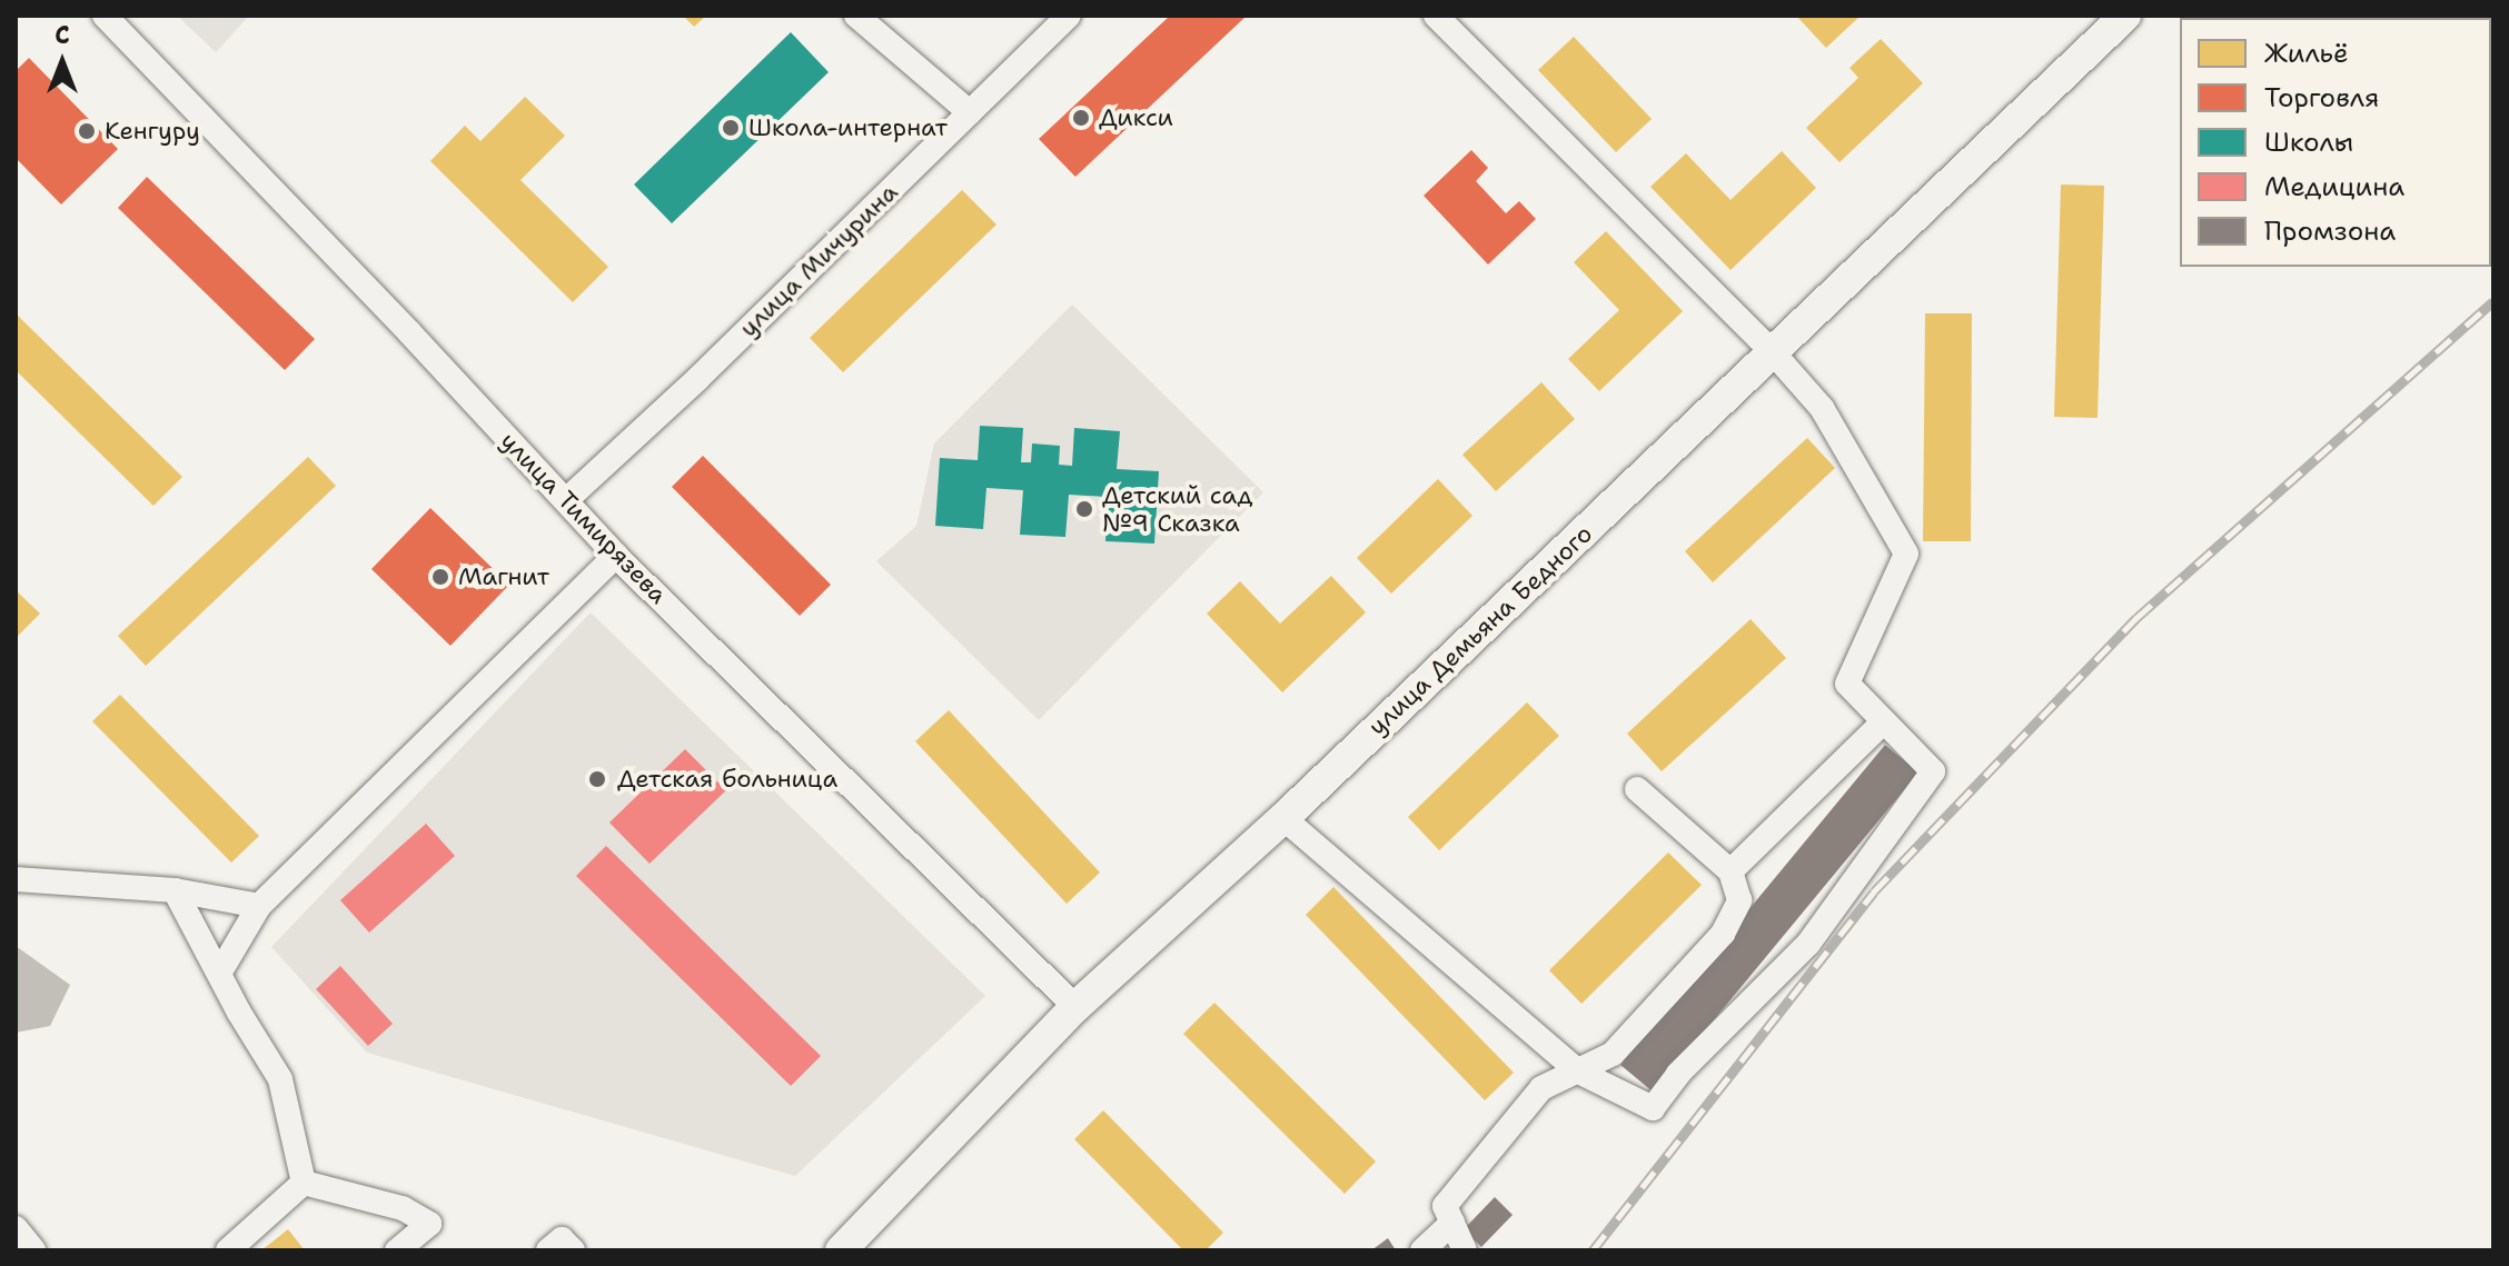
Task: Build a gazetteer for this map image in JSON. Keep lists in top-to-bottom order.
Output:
{
  "streets": {
    "main road": ["улица Демьяна Бедного"],
    "street": ["улица Мичурина", "улица Тимирязева"]
  },
  "crossings": [
    ["улица Мичурина", "улица Тимирязева"],
    ["улица Тимирязева", "улица Демьяна Бедного"]
  ],
  "places": [
    "Дикси",
    "Школа-интернат",
    "Кенгуру",
    "Детский сад №9 Сказка",
    "Магнит",
    "Детская больница"
  ],
  "legend": [
    "Жильё",
    "Торговля",
    "Школы",
    "Медицина",
    "Промзона"
  ],
  "north": "top"
}
